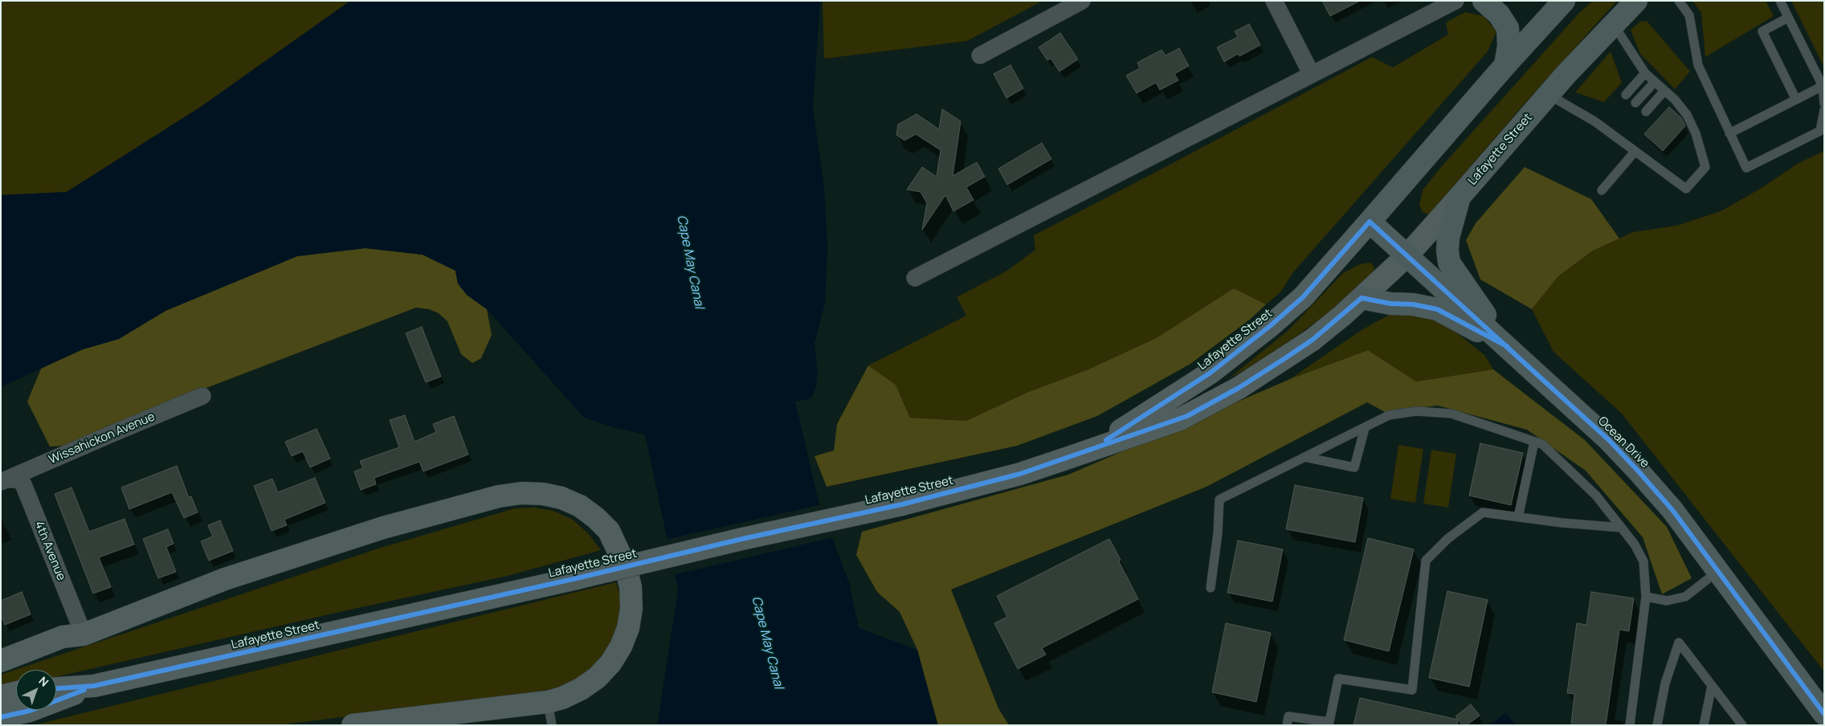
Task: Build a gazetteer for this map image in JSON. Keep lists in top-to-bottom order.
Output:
{
  "streets": {
    "main road": ["Lafayette Street", "Ocean Drive"],
    "street": ["Wissahickon Avenue", "4th Avenue"]
  },
  "crossings": [
    ["Lafayette Street", "Ocean Drive"],
    ["Wissahickon Avenue", "4th Avenue"]
  ],
  "water": ["Cape May Canal"],
  "north": "top right"
}
